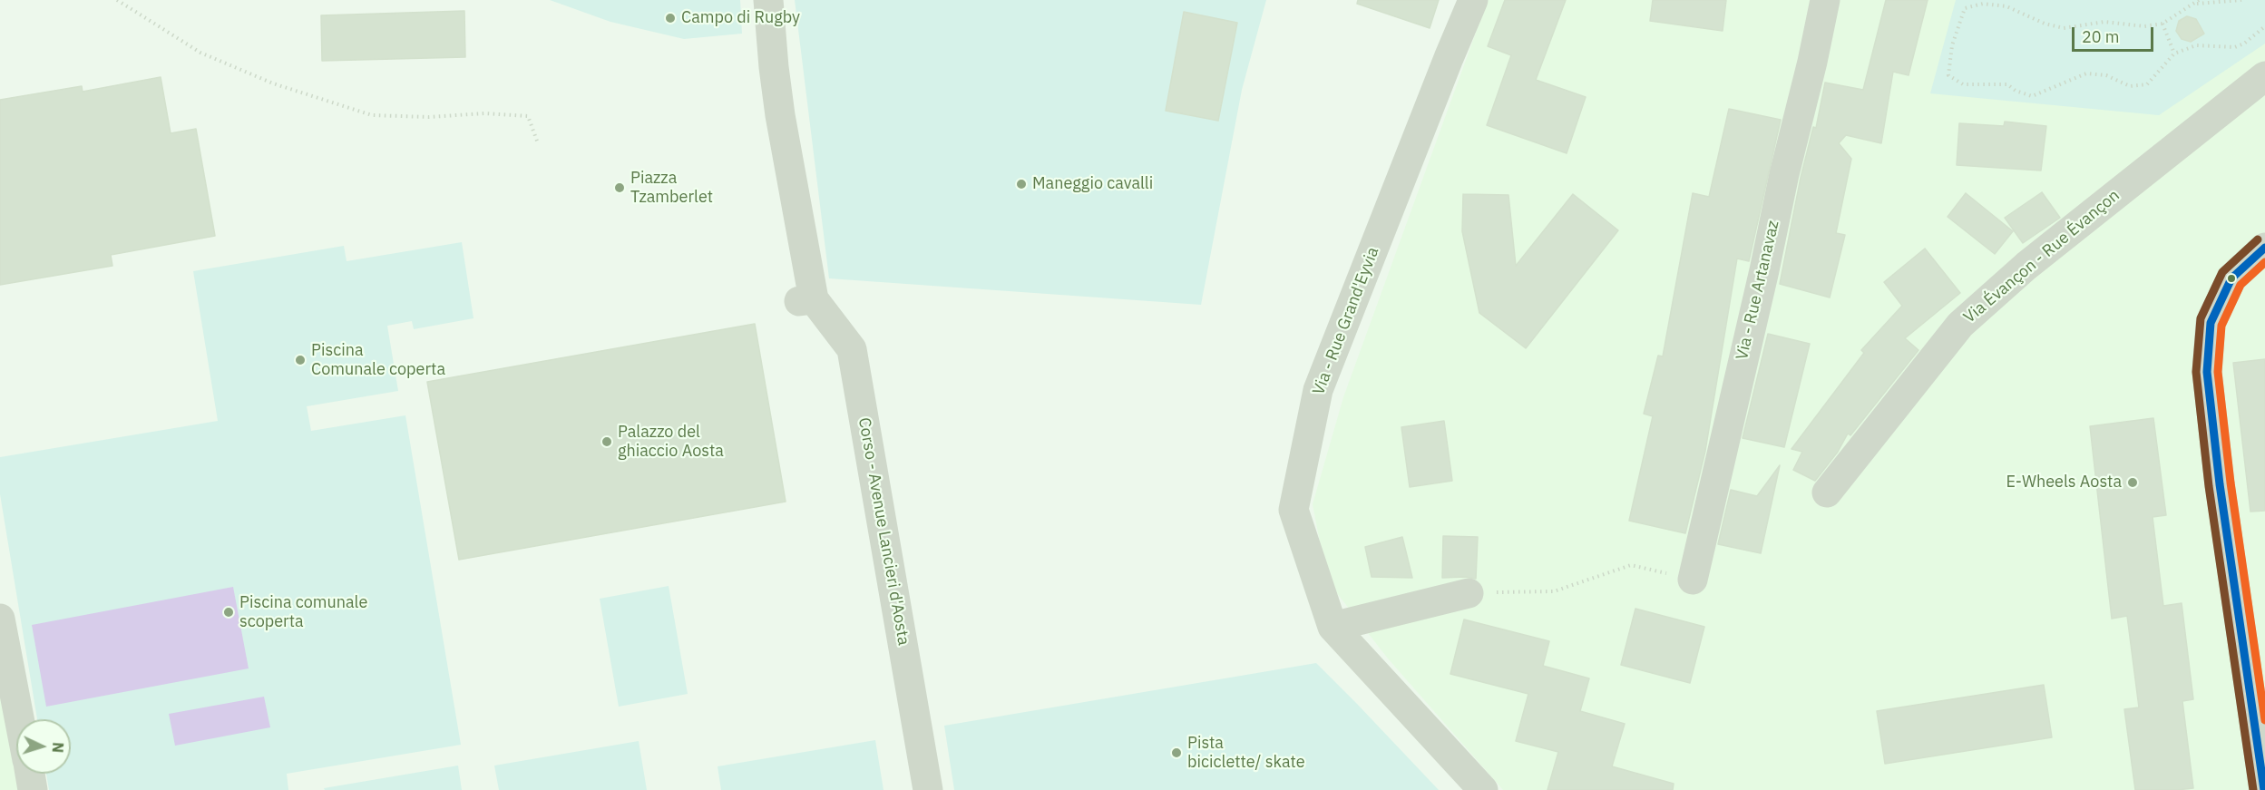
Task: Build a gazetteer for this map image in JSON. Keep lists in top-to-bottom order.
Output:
{
  "streets": {
    "street": [
      "Via Évançon - Rue Évançon",
      "Via - Rue Artanavaz",
      "Via - Rue Grand'Eyvia",
      "Corso - Avenue Lancieri d'Aosta"
    ]
  },
  "places": [
    "Campo di Rugby",
    "Maneggio cavalli",
    "Piazza Tzamberlet",
    "Piscina Comunale coperta",
    "Palazzo del ghiaccio Aosta",
    "E-Wheels Aosta",
    "Piscina comunale scoperta",
    "Pista biciclette/ skate"
  ],
  "scale_bar": "20 m",
  "north": "right"
}
